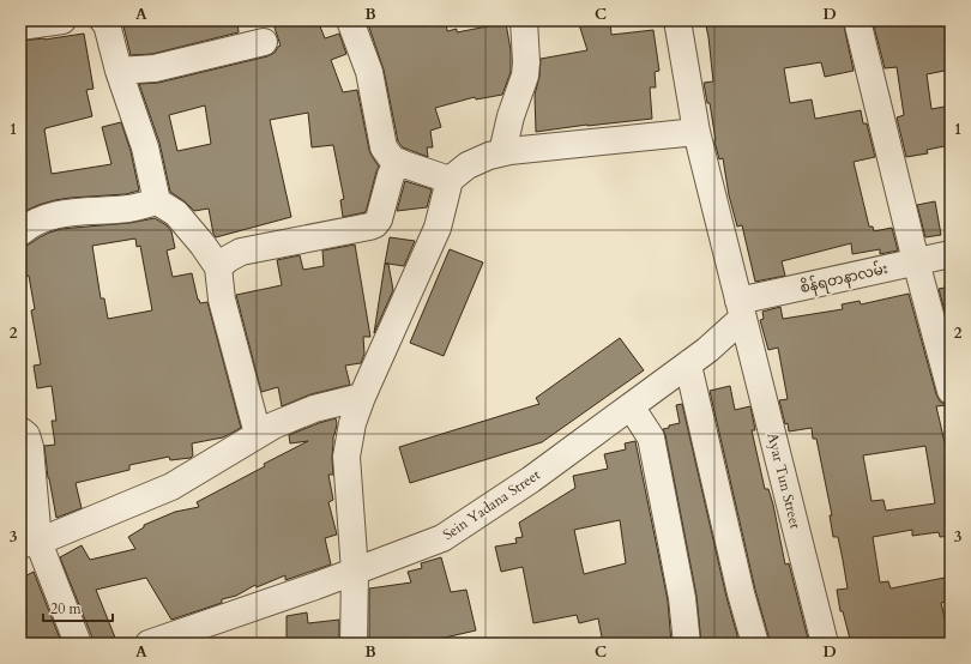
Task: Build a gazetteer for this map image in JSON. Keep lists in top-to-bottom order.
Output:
{
  "streets": {
    "street": ["စိန်ရတနာလမ်း", "Ayar Tun Street", "Sein Yadana Street"]
  },
  "crossings": [
    ["စိန်ရတနာလမ်း", "Ayar Tun Street"],
    ["စိန်ရတနာလမ်း", "Sein Yadana Street"],
    ["Ayar Tun Street", "Sein Yadana Street"]
  ],
  "scale_bar": "20 m",
  "grid": {
    "columns": [
      "A",
      "B",
      "C",
      "D"
    ],
    "rows": ["1", "2", "3"]
  }
}
